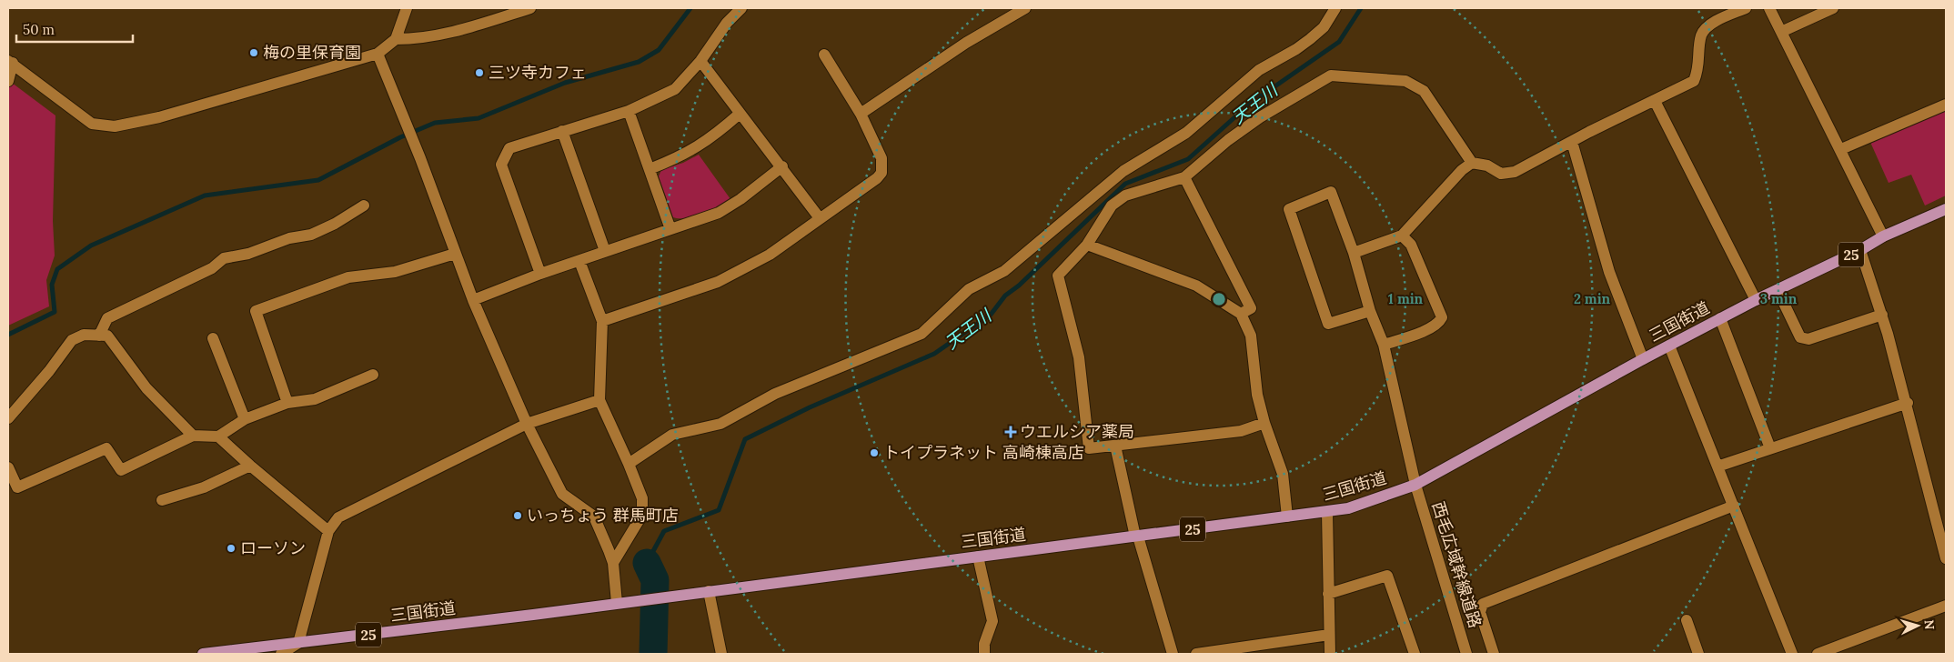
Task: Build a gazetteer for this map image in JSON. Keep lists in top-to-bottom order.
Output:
{
  "streets": {
    "main road": ["25", "三国街道"],
    "street": ["西毛広域幹線道路"]
  },
  "crossings": [
    ["三国街道", "西毛広域幹線道路"]
  ],
  "water": ["天王川"],
  "places": {
    "other": [
      "梅の里保育園",
      "三ツ寺カフェ",
      "トイプラネット 高崎棟高店",
      "いっちょう 群馬町店",
      "ローソン"
    ],
    "health": ["ウエルシア薬局"]
  },
  "scale_bar": "50 m",
  "north": "right",
  "rings": ["1 min", "2 min", "3 min"]
}
